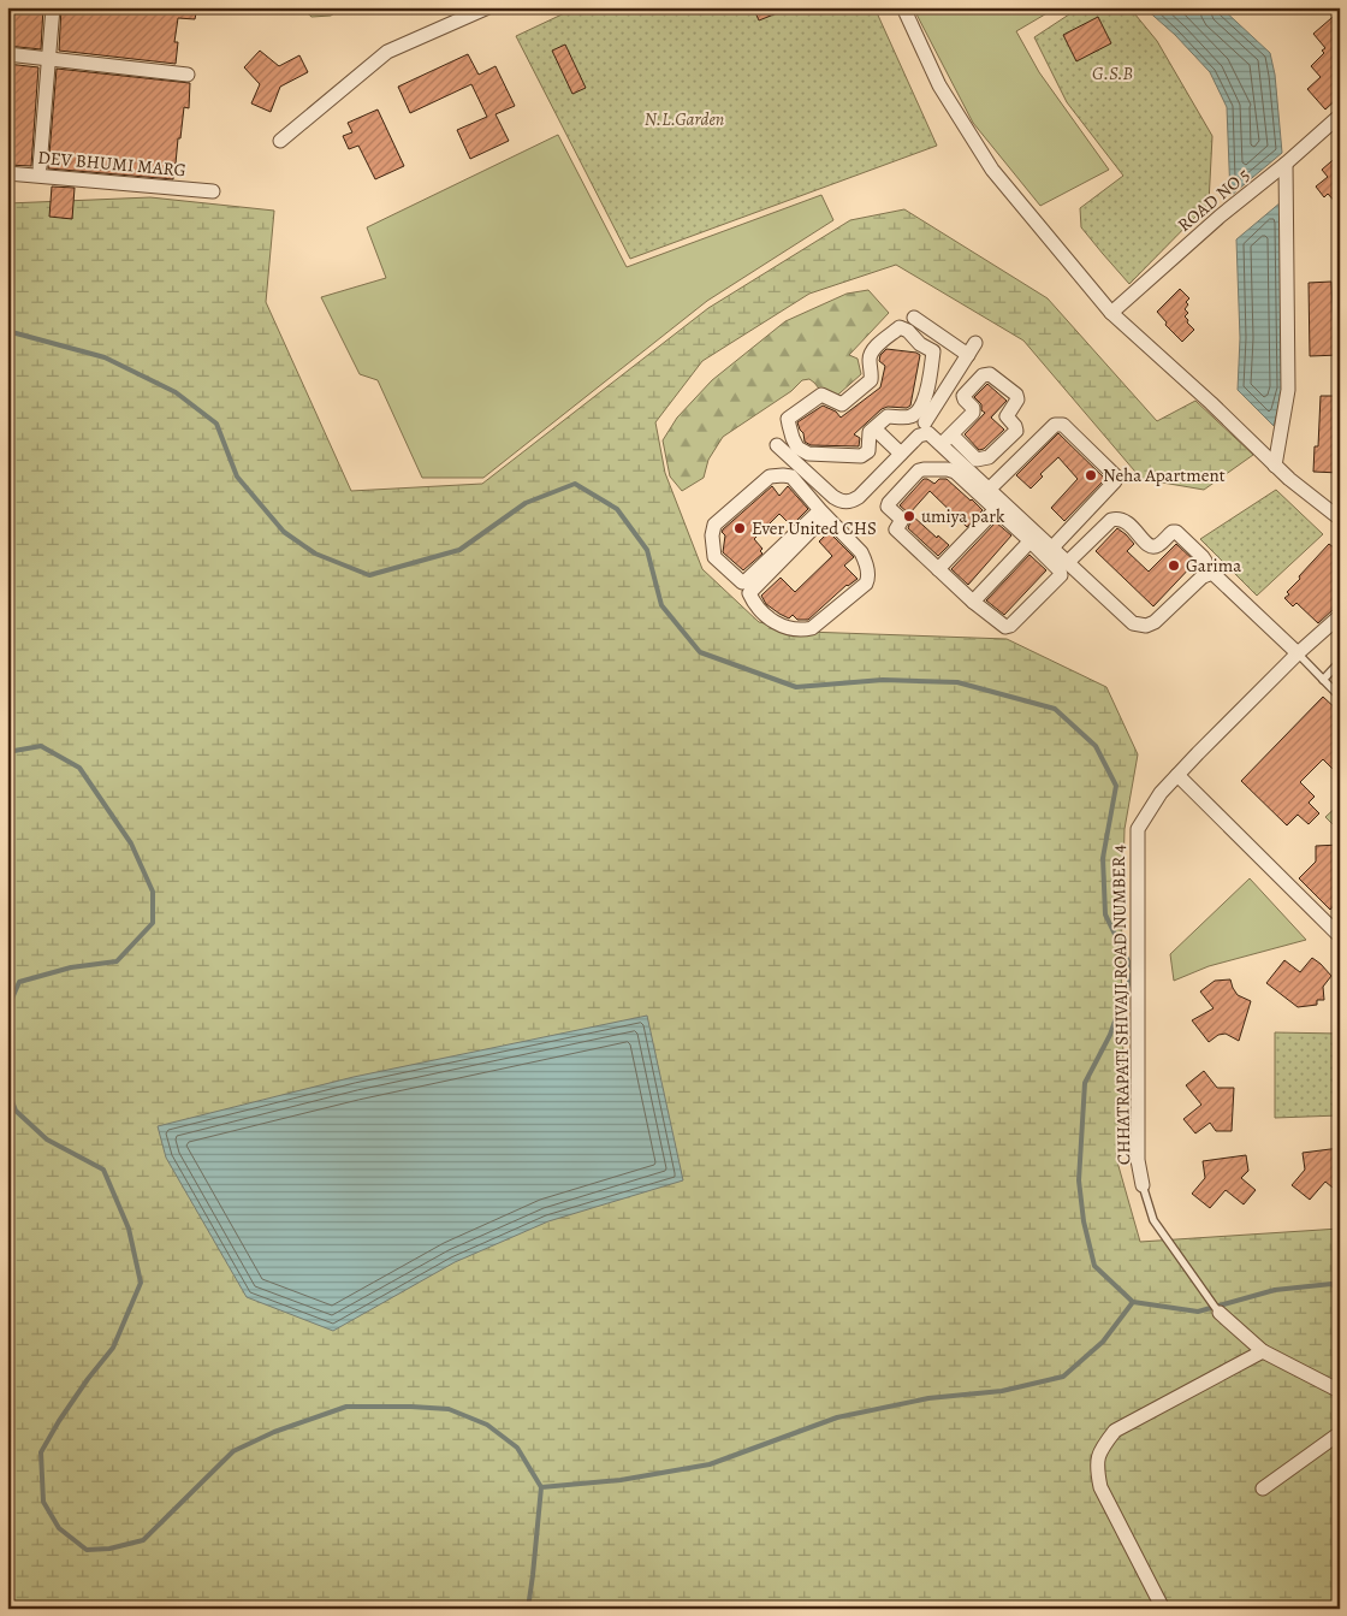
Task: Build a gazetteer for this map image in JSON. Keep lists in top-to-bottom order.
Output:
{
  "streets": {
    "street": ["DEV BHUMI MARG", "ROAD NO 5", "CHHATRAPATI SHIVAJI ROAD NUMBER 4"]
  },
  "parks": ["G.S.B", "N.L.Garden"],
  "places": [
    "Neha Apartment",
    "umiya park",
    "Ever United CHS",
    "Garima"
  ]
}
